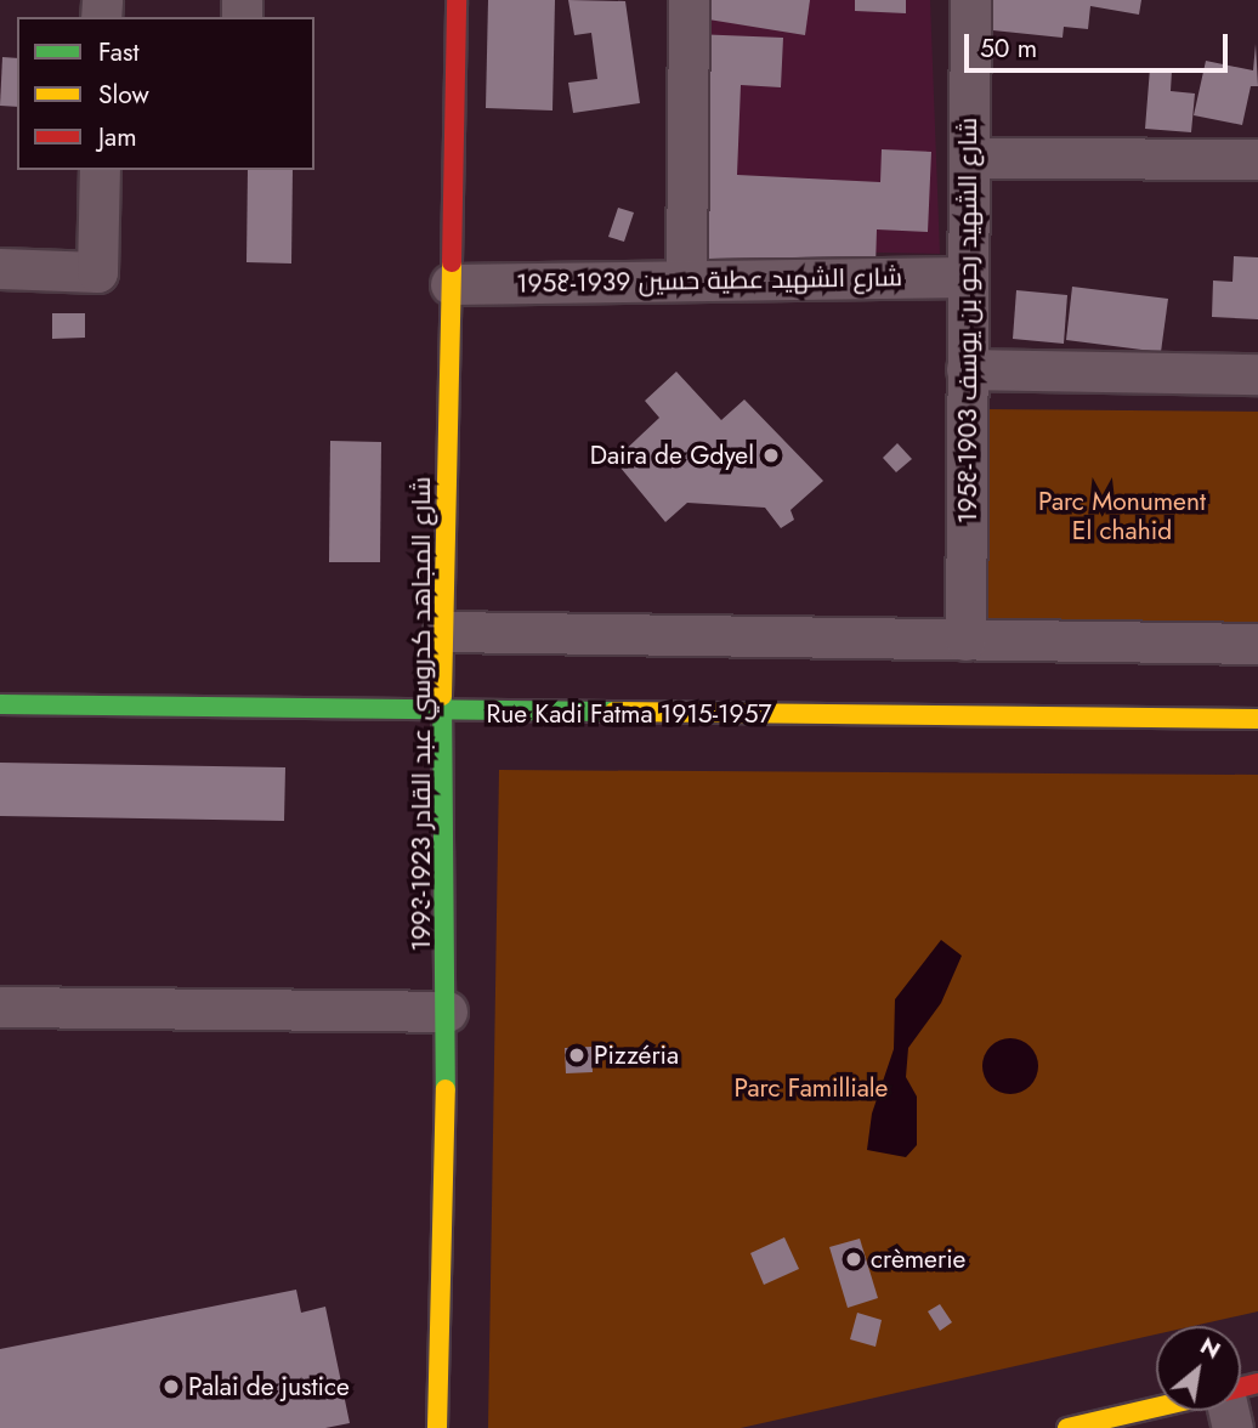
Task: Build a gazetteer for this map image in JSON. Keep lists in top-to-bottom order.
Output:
{
  "streets": {
    "street": [
      "شارع الشهيد عطية حسين 1939-1958",
      "شارع الشهيد رحو بن يوسف 1903-1958",
      "شارع المجاهد كدروسي عبد القادر 1923-1993",
      "Rue Kadi Fatma 1915-1957"
    ]
  },
  "crossings": [
    ["شارع الشهيد عطية حسين 1939-1958", "شارع الشهيد رحو بن يوسف 1903-1958"],
    ["شارع الشهيد عطية حسين 1939-1958", "شارع المجاهد كدروسي عبد القادر 1923-1993"],
    ["شارع المجاهد كدروسي عبد القادر 1923-1993", "Rue Kadi Fatma 1915-1957"]
  ],
  "parks": ["Parc Monument El chahid", "Parc Familliale"],
  "places": [
    "Daira de Gdyel",
    "Pizzéria",
    "crèmerie",
    "Palai de justice"
  ],
  "legend": ["Fast", "Slow", "Jam"],
  "scale_bar": "50 m",
  "north": "top right"
}
